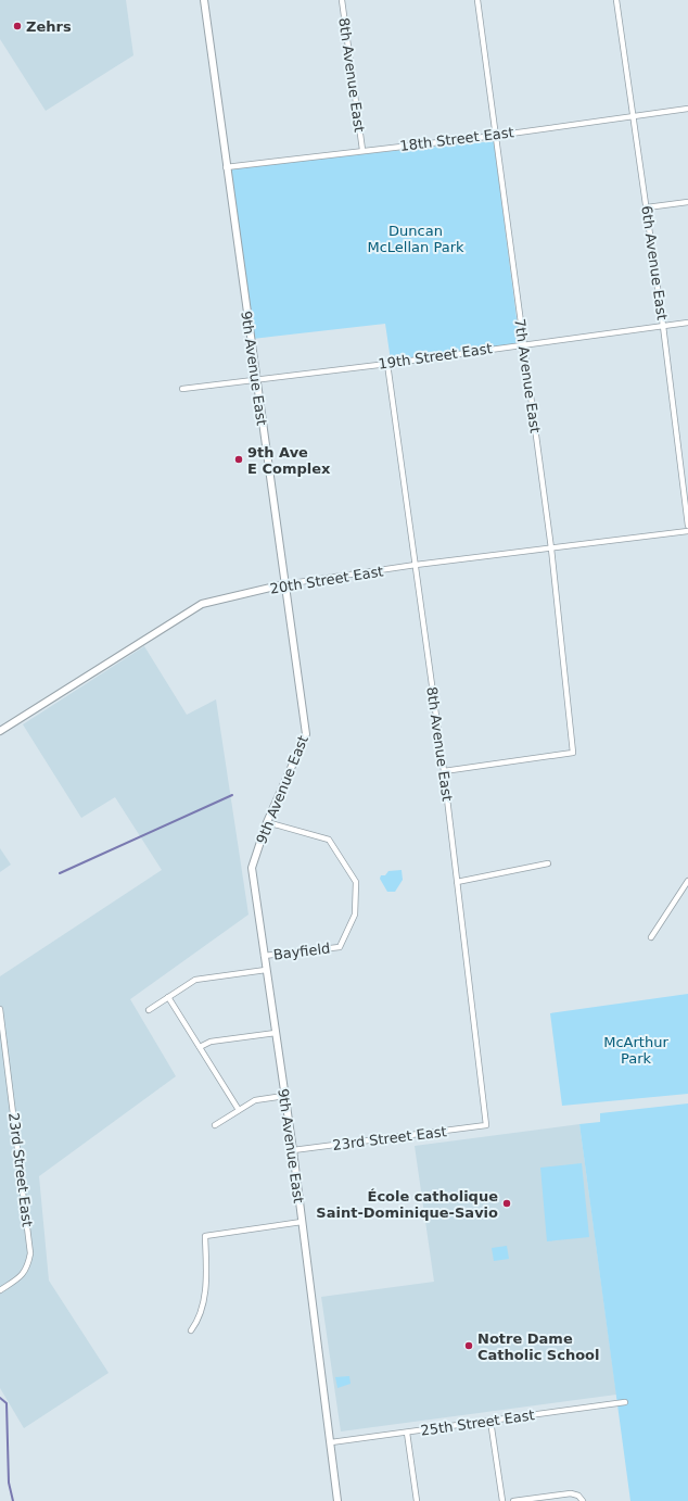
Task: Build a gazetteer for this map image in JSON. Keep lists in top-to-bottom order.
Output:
{
  "streets": {
    "street": [
      "8th Avenue East",
      "18th Street East",
      "6th Avenue East",
      "19th Street East",
      "9th Avenue East",
      "7th Avenue East",
      "20th Street East",
      "Bayfield",
      "23rd Street East",
      "25th Street East"
    ]
  },
  "crossings": [
    ["8th Avenue East", "18th Street East"],
    ["8th Avenue East", "19th Street East"],
    ["8th Avenue East", "7th Avenue East"],
    ["8th Avenue East", "20th Street East"],
    ["8th Avenue East", "23rd Street East"],
    ["18th Street East", "6th Avenue East"],
    ["18th Street East", "9th Avenue East"],
    ["18th Street East", "7th Avenue East"],
    ["6th Avenue East", "19th Street East"],
    ["19th Street East", "9th Avenue East"],
    ["19th Street East", "7th Avenue East"],
    ["9th Avenue East", "20th Street East"],
    ["9th Avenue East", "Bayfield"],
    ["9th Avenue East", "23rd Street East"],
    ["9th Avenue East", "25th Street East"],
    ["7th Avenue East", "20th Street East"]
  ],
  "parks": ["Duncan McLellan Park", "McArthur Park"],
  "places": [
    "Zehrs",
    "9th Ave E Complex",
    "École catholique Saint-Dominique-Savio",
    "Notre Dame Catholic School"
  ]
}
